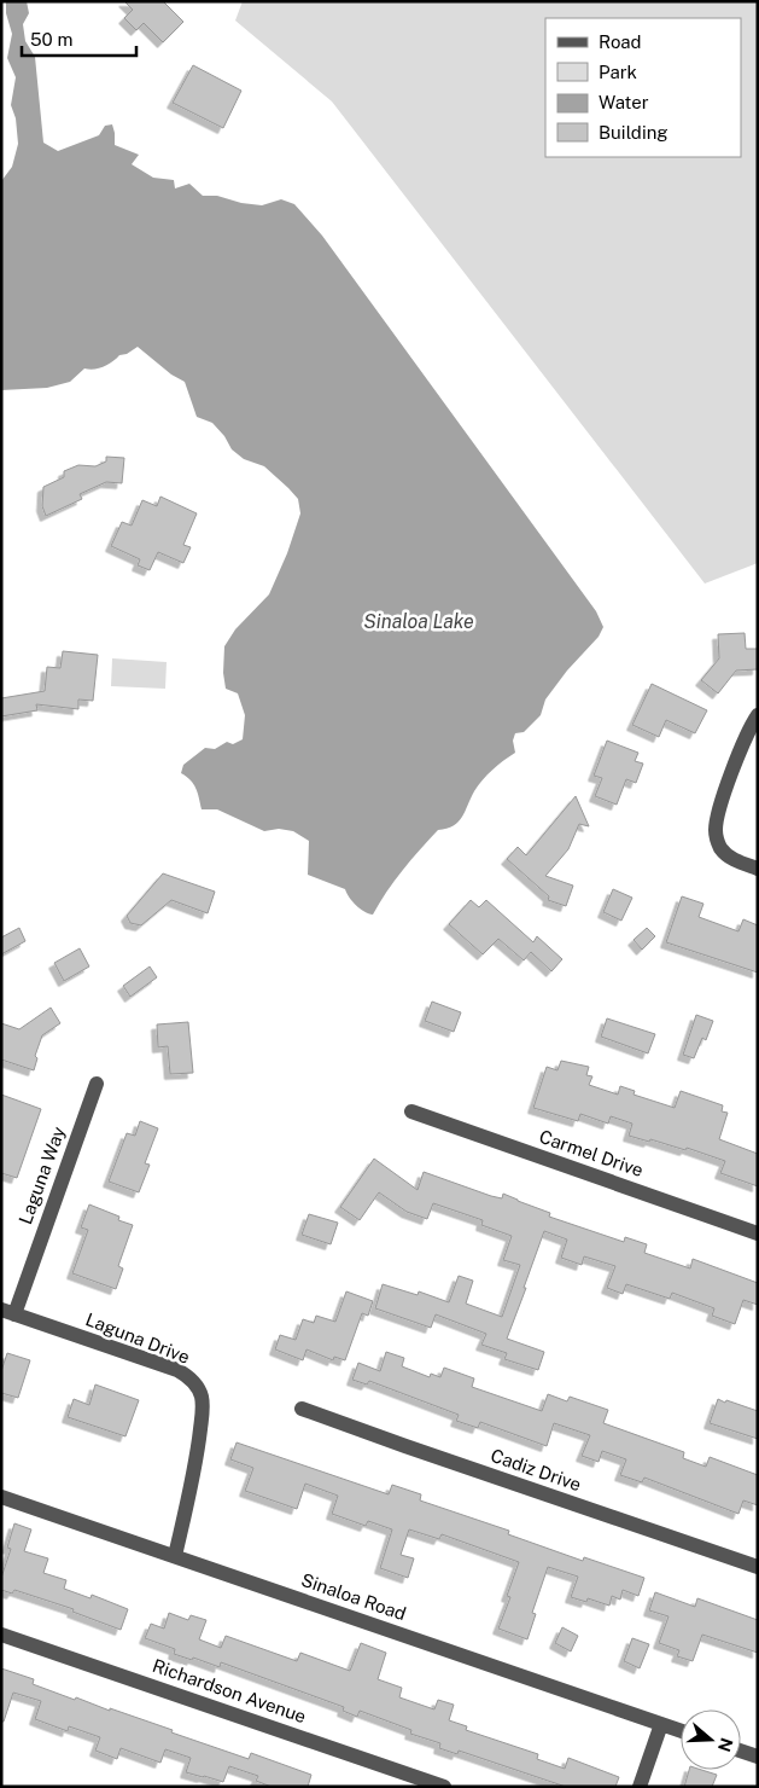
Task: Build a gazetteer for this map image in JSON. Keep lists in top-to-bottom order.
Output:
{
  "streets": {
    "street": [
      "Carmel Drive",
      "Laguna Way",
      "Laguna Drive",
      "Cadiz Drive",
      "Sinaloa Road",
      "Richardson Avenue"
    ]
  },
  "crossings": [
    ["Laguna Way", "Laguna Drive"],
    ["Laguna Drive", "Sinaloa Road"]
  ],
  "water": ["Sinaloa Lake"],
  "legend": [
    "Road",
    "Park",
    "Water",
    "Building"
  ],
  "scale_bar": "50 m",
  "north": "right"
}
